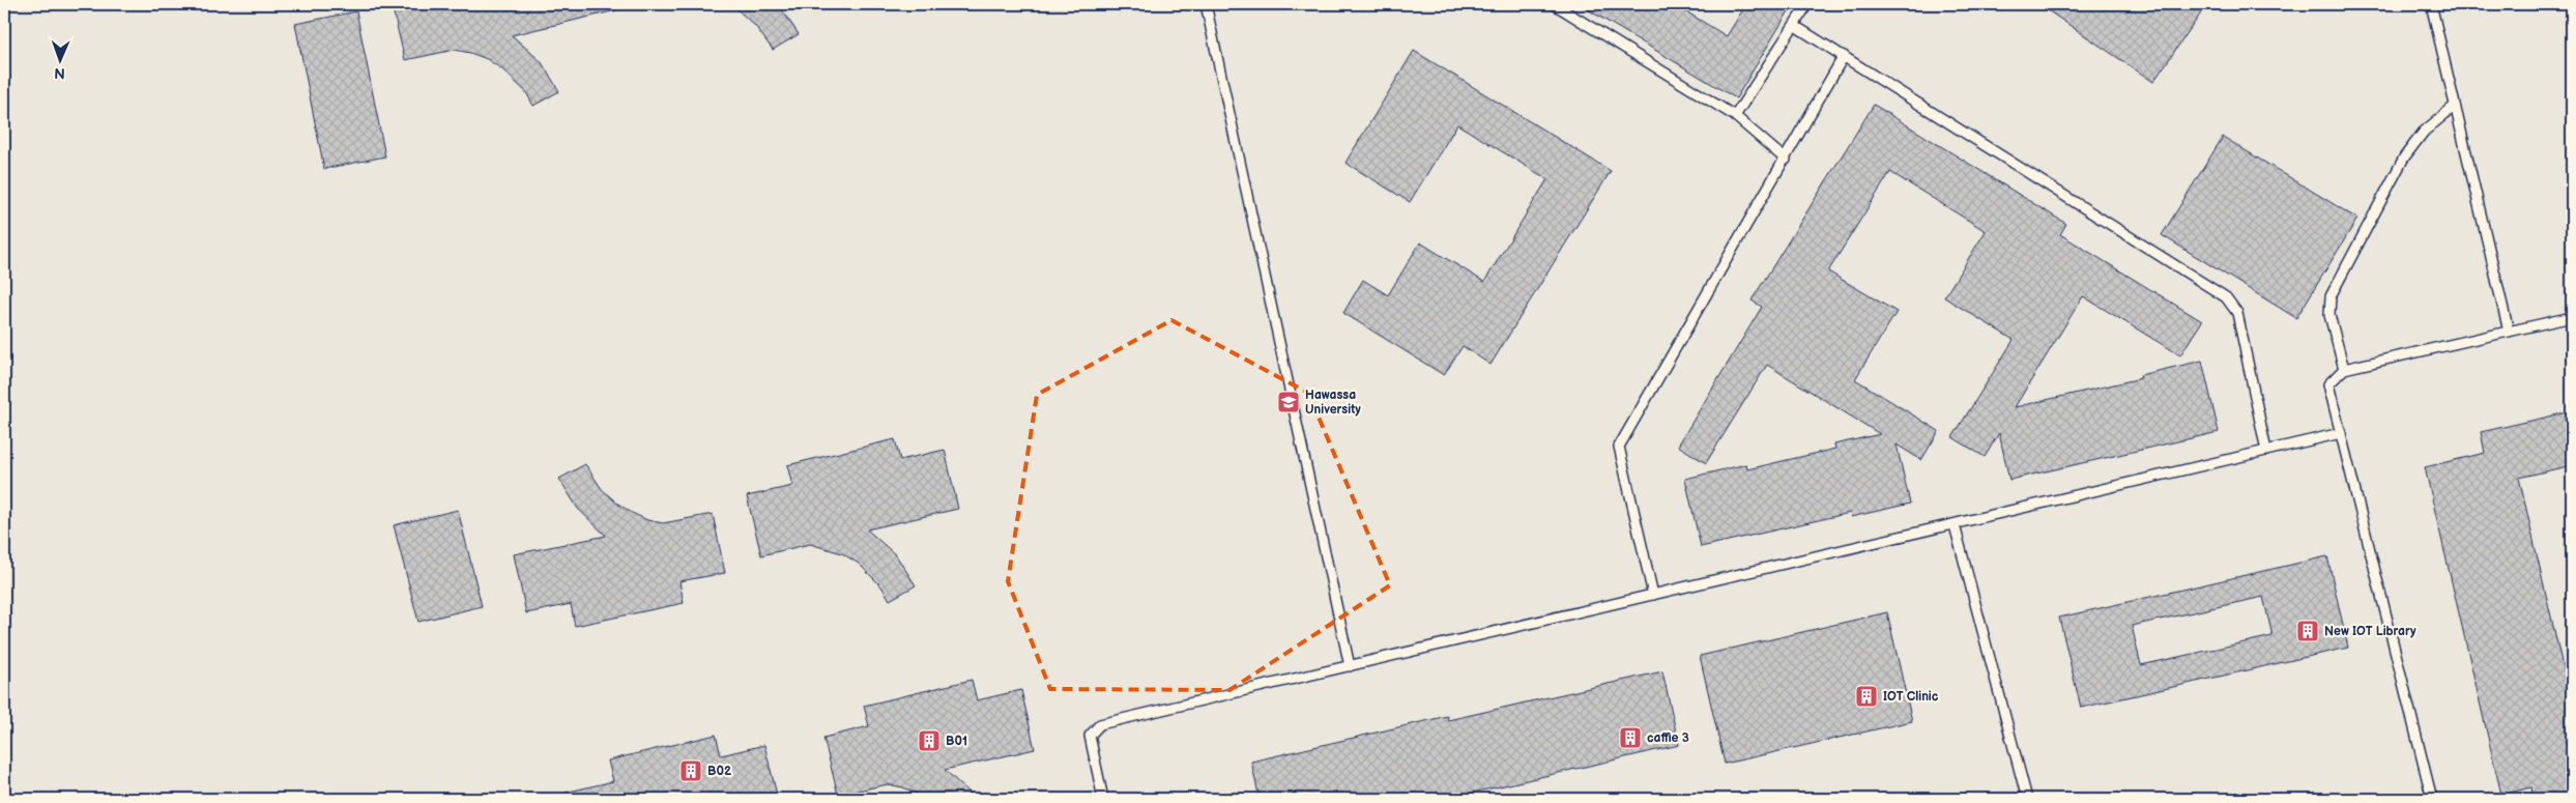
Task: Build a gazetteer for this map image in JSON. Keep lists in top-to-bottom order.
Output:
{
  "places": {
    "school or university": ["Hawassa University"],
    "building": [
      "New IOT Library",
      "IOT Clinic",
      "caffie 3",
      "B01",
      "B02"
    ]
  },
  "north": "bottom"
}
